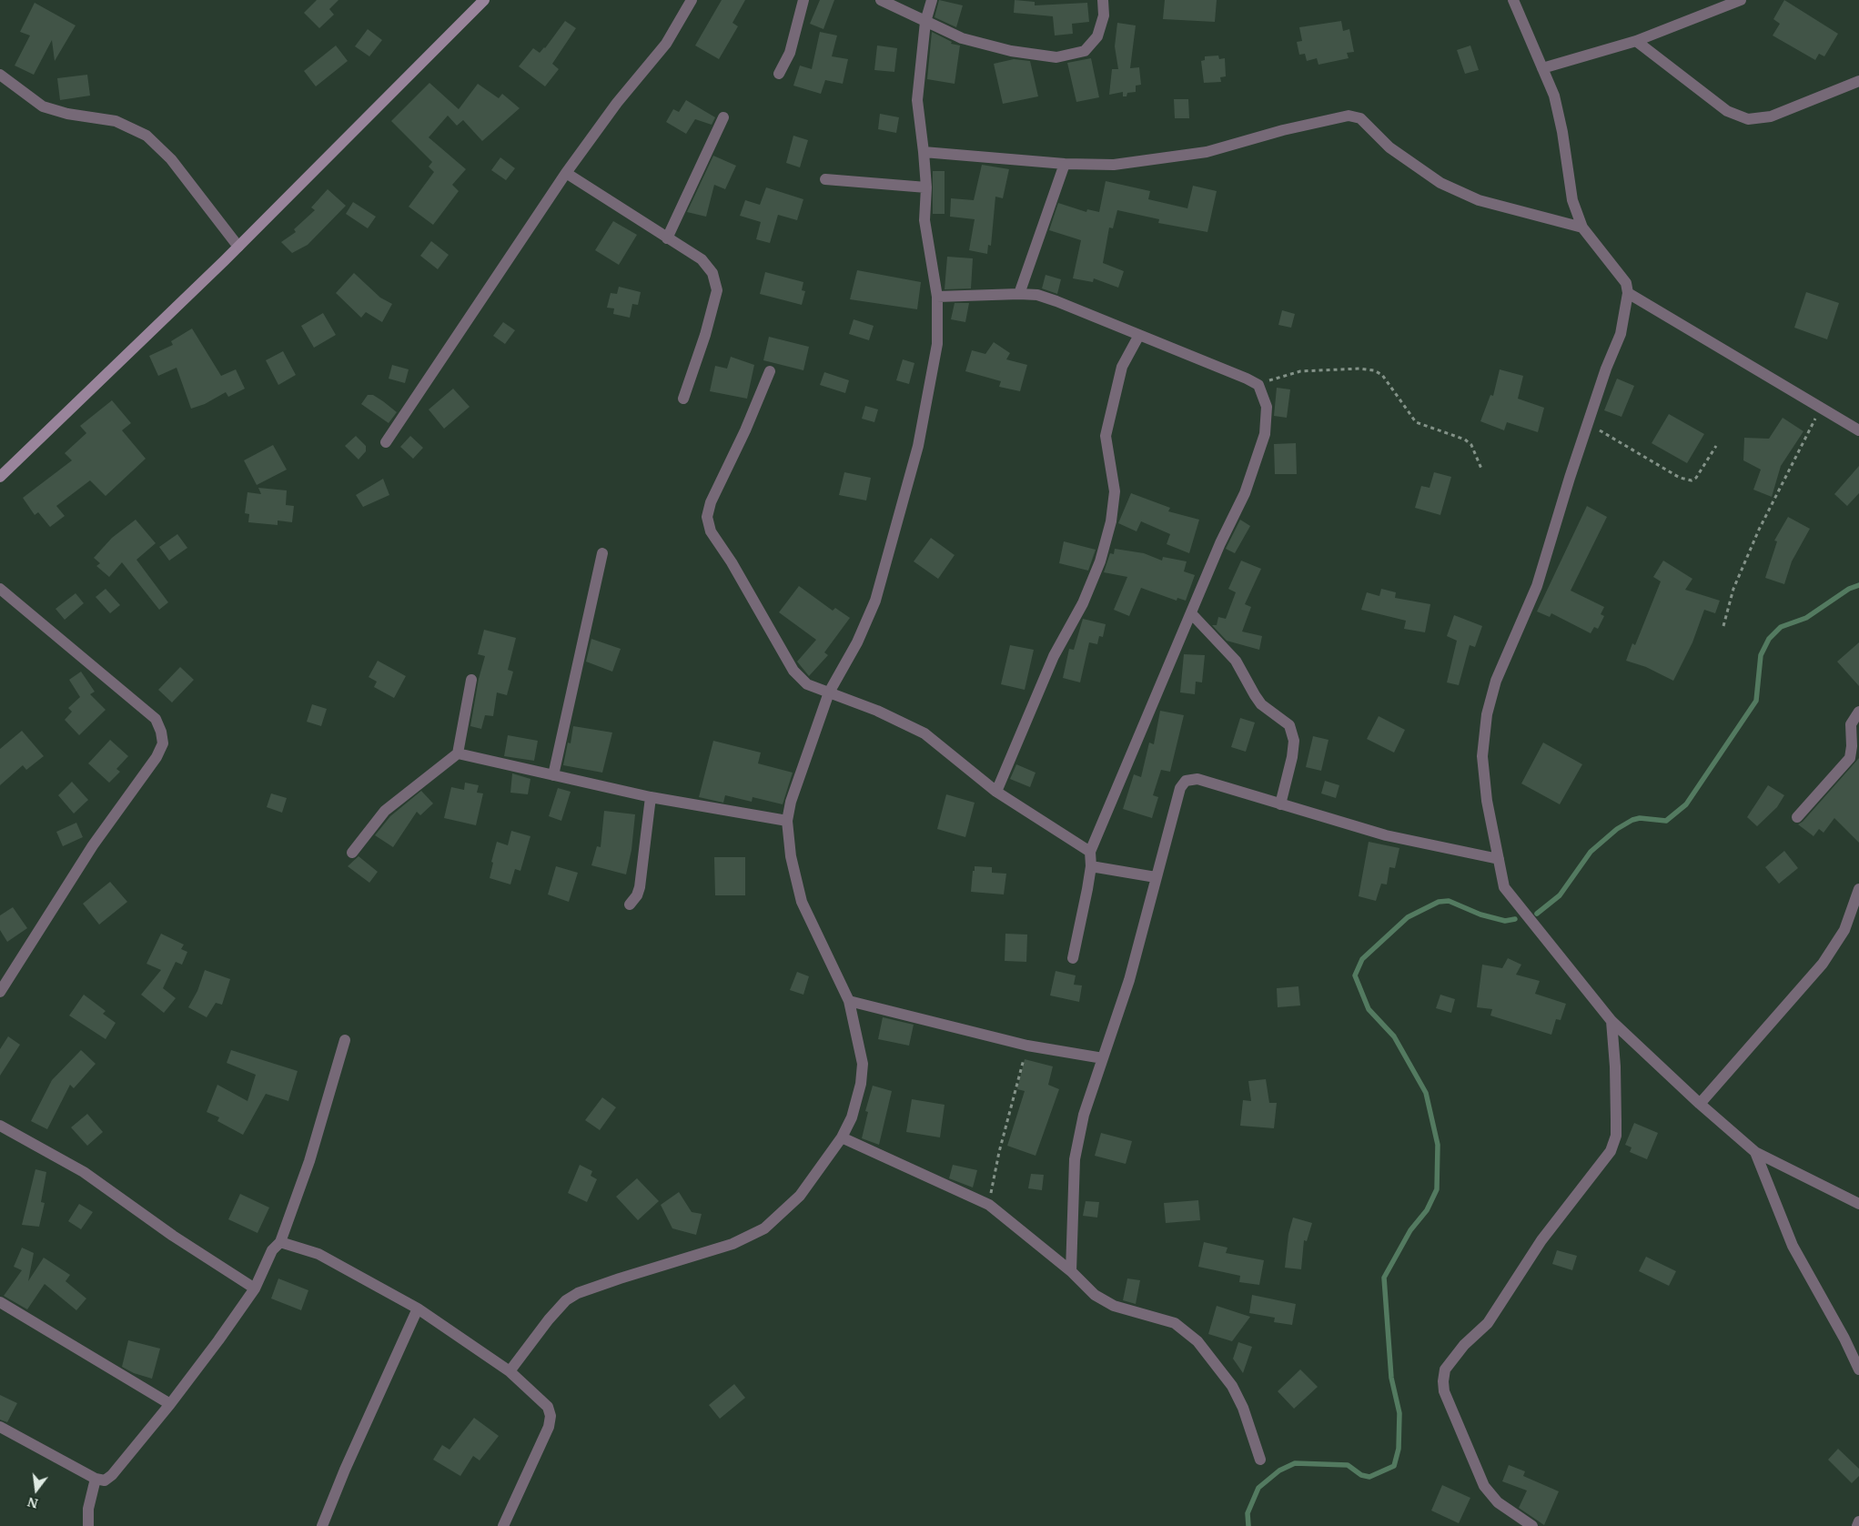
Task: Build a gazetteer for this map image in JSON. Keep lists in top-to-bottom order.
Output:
{
  "north": "bottom"
}
